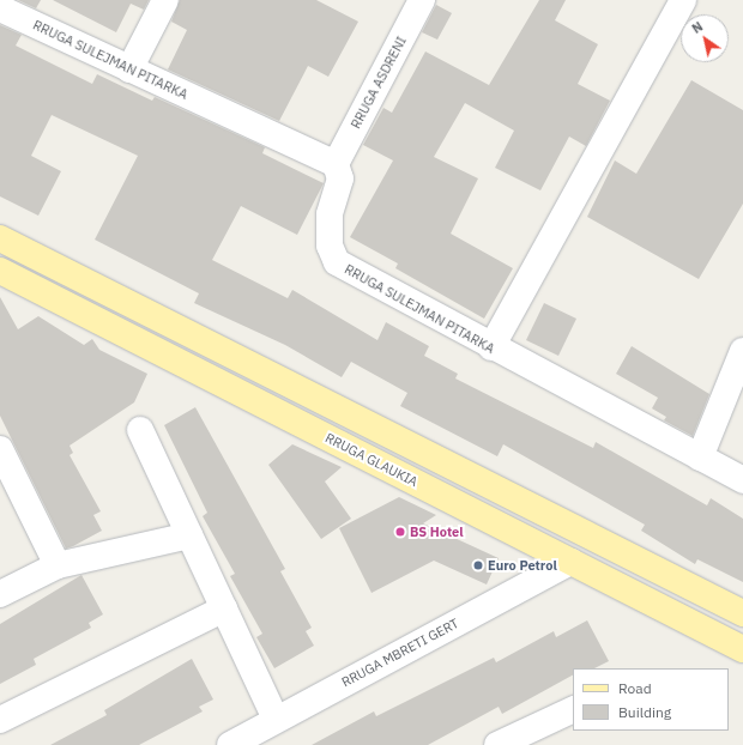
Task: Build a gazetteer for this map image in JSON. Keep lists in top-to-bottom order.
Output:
{
  "streets": {
    "main road": ["RRUGA GLAUKIA"],
    "street": ["RRUGA SULEJMAN PITARKA", "RRUGA ASDRENI", "RRUGA MBRETI GERT"]
  },
  "crossings": [
    ["RRUGA SULEJMAN PITARKA", "RRUGA ASDRENI"],
    ["RRUGA GLAUKIA", "RRUGA MBRETI GERT"]
  ],
  "places": ["BS Hotel", "Euro Petrol"],
  "legend": ["Road", "Building"],
  "north": "top left"
}
